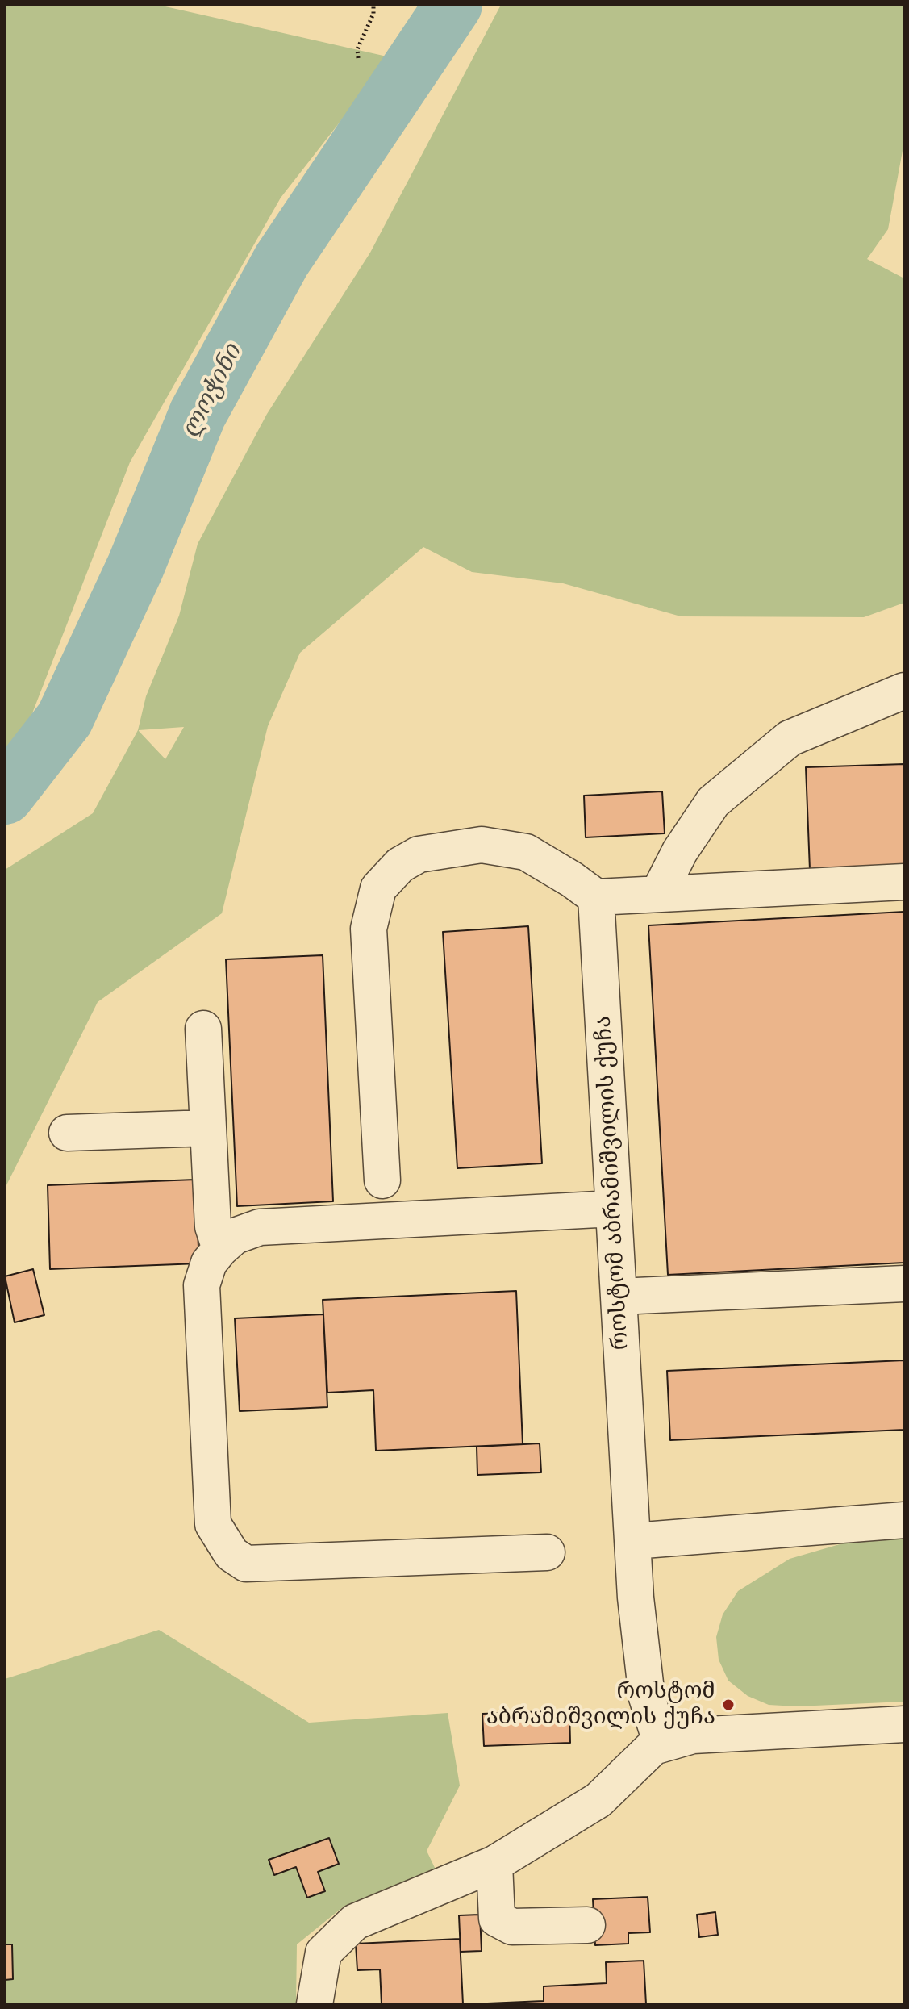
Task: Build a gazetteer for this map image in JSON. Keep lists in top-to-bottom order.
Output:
{
  "streets": {
    "street": ["როსტომ აბრამიშვილის ქუჩა"]
  },
  "water": ["ლოჭინი"],
  "places": ["როსტომ აბრამიშვილის ქუჩა"]
}
